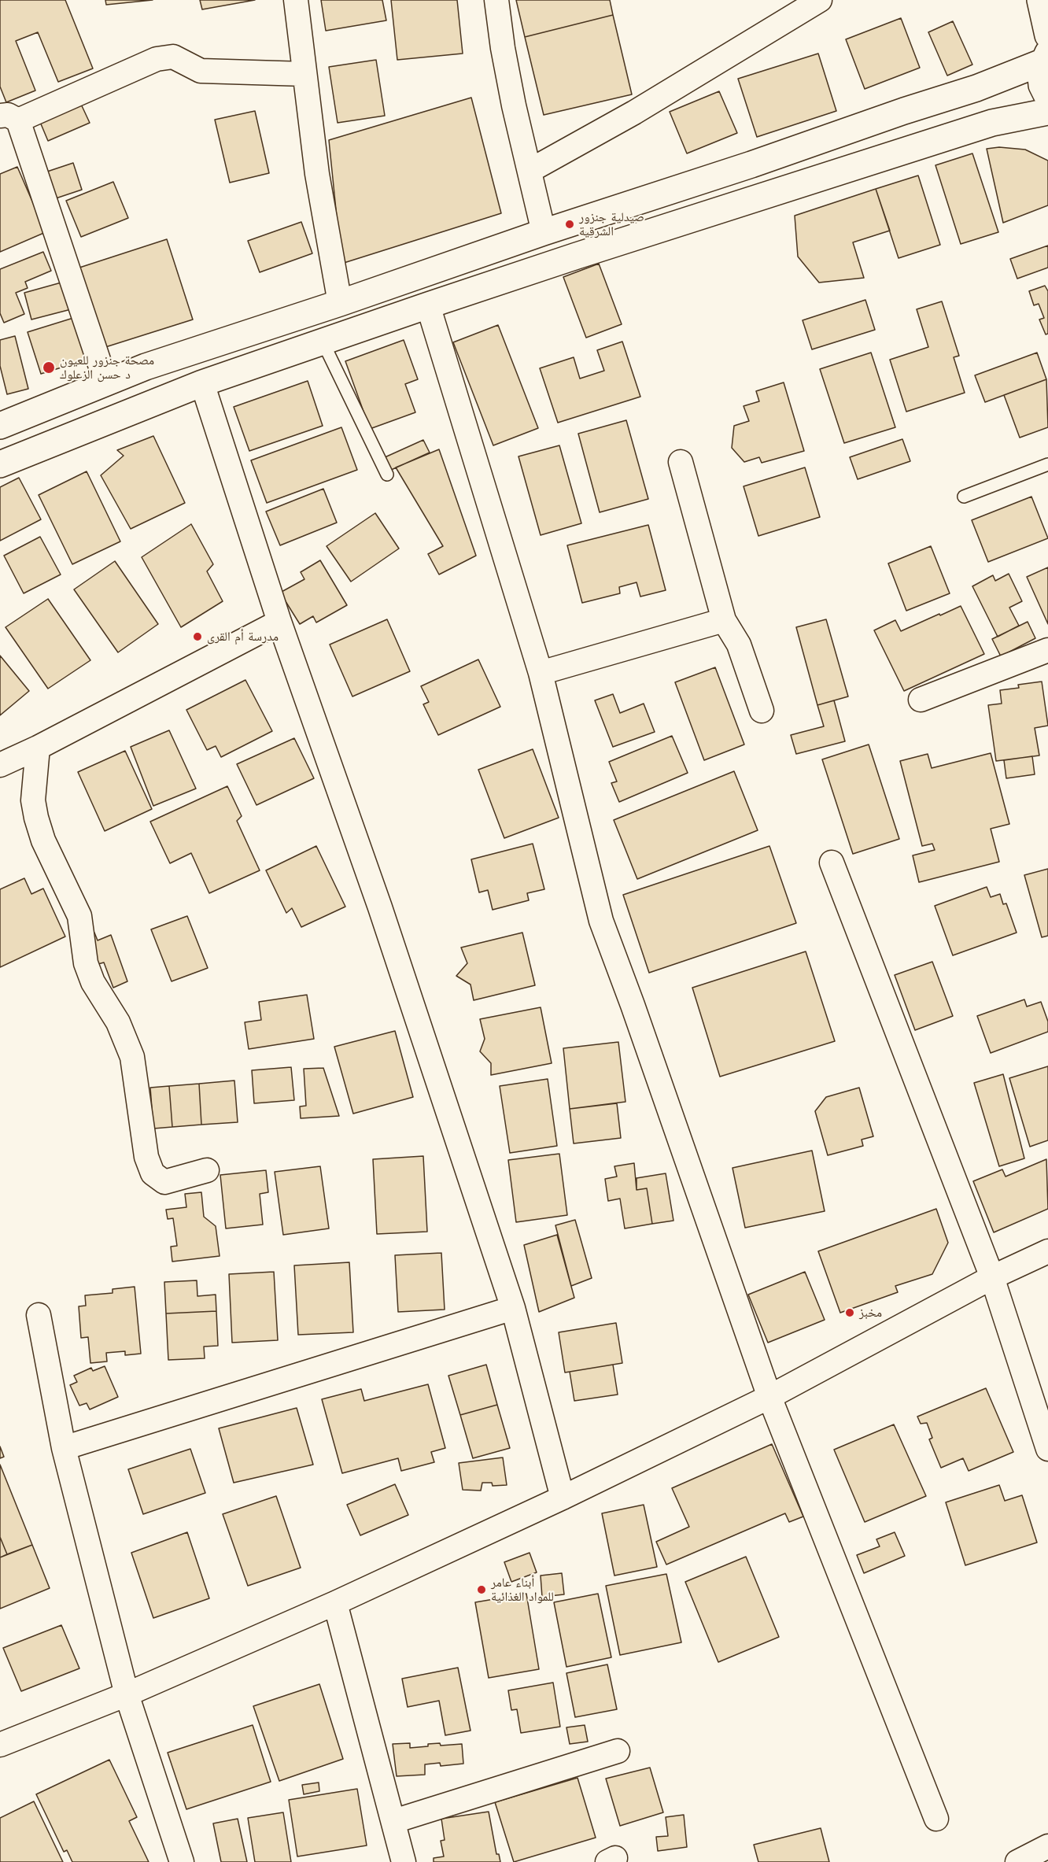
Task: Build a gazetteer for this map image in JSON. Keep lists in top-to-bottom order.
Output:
{
  "places": [
    "صيدلية جنزور الشرقية",
    "مصحة جنزور للعيون د حسن الزعلوك",
    "مدرسة أم القرى",
    "مخبز",
    "أبناء عامر للمواد الغذائية"
  ]
}
